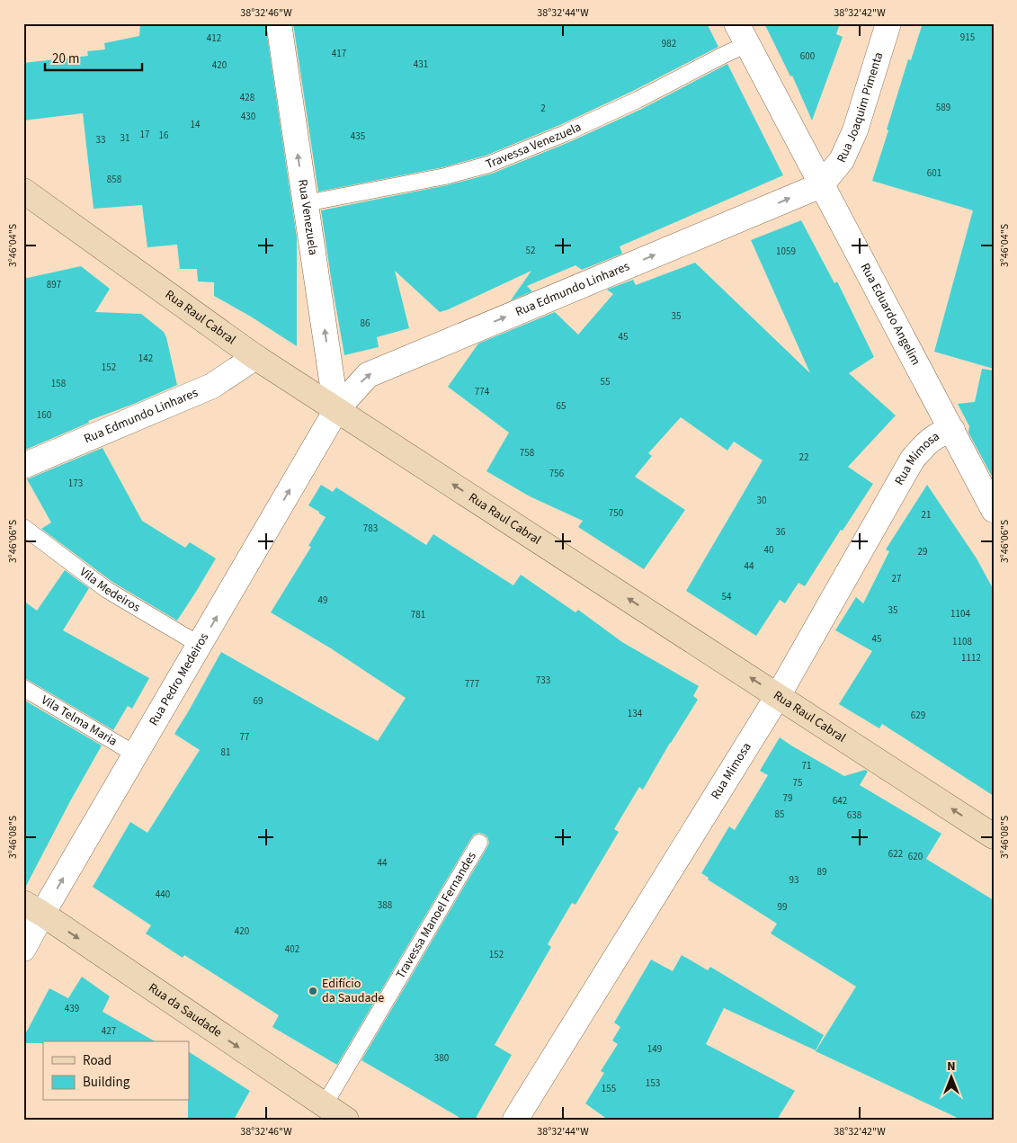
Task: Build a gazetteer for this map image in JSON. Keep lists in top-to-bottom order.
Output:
{
  "streets": {
    "main road": ["Rua Raul Cabral", "Rua da Saudade"],
    "street": [
      "Rua Joaquim Pimenta",
      "Rua Venezuela",
      "Rua Edmundo Linhares",
      "Rua Eduardo Angelim",
      "Rua Mimosa",
      "Rua Pedro Medeiros"
    ],
    "lane": [
      "Travessa Venezuela",
      "Vila Medeiros",
      "Vila Telma Maria",
      "Travessa Manoel Fernandes"
    ]
  },
  "crossings": [
    ["Rua Joaquim Pimenta", "Rua Edmundo Linhares"],
    ["Rua Joaquim Pimenta", "Rua Eduardo Angelim"],
    ["Travessa Venezuela", "Rua Venezuela"],
    ["Travessa Venezuela", "Rua Eduardo Angelim"],
    ["Rua Venezuela", "Rua Edmundo Linhares"],
    ["Rua Venezuela", "Rua Raul Cabral"],
    ["Rua Venezuela", "Rua Pedro Medeiros"],
    ["Rua Edmundo Linhares", "Rua Eduardo Angelim"],
    ["Rua Edmundo Linhares", "Rua Raul Cabral"],
    ["Rua Edmundo Linhares", "Rua Pedro Medeiros"],
    ["Rua Eduardo Angelim", "Rua Mimosa"],
    ["Rua Raul Cabral", "Rua Mimosa"],
    ["Rua Raul Cabral", "Rua Pedro Medeiros"],
    ["Vila Medeiros", "Rua Pedro Medeiros"],
    ["Rua Pedro Medeiros", "Vila Telma Maria"],
    ["Rua Pedro Medeiros", "Rua da Saudade"],
    ["Travessa Manoel Fernandes", "Rua da Saudade"]
  ],
  "one_way": [
    "Rua Venezuela",
    "Rua Edmundo Linhares",
    "Rua Raul Cabral",
    "Rua Pedro Medeiros",
    "Rua da Saudade"
  ],
  "places": ["Edifício da Saudade"],
  "house_numbers": [
    "915",
    "412",
    "982",
    "417",
    "600",
    "431",
    "420",
    "428",
    "589",
    "2",
    "430",
    "14",
    "17",
    "16",
    "435",
    "31",
    "33",
    "601",
    "858",
    "52",
    "1059",
    "897",
    "35",
    "86",
    "45",
    "142",
    "152",
    "55",
    "158",
    "774",
    "65",
    "160",
    "758",
    "22",
    "756",
    "173",
    "30",
    "750",
    "21",
    "783",
    "36",
    "40",
    "29",
    "44",
    "27",
    "54",
    "49",
    "35",
    "1104",
    "781",
    "45",
    "1108",
    "1112",
    "733",
    "777",
    "69",
    "134",
    "629",
    "77",
    "81",
    "71",
    "75",
    "79",
    "642",
    "85",
    "638",
    "622",
    "620",
    "44",
    "89",
    "93",
    "440",
    "388",
    "99",
    "420",
    "402",
    "152",
    "439",
    "427",
    "149",
    "380",
    "153",
    "155"
  ],
  "legend": ["Road", "Building"],
  "scale_bar": "20 m",
  "north": "top",
  "coordinates": [
    "38°32'46\"W",
    "38°32'44\"W",
    "38°32'42\"W",
    "3°46'04\"S",
    "3°46'06\"S",
    "3°46'08\"S"
  ]
}
